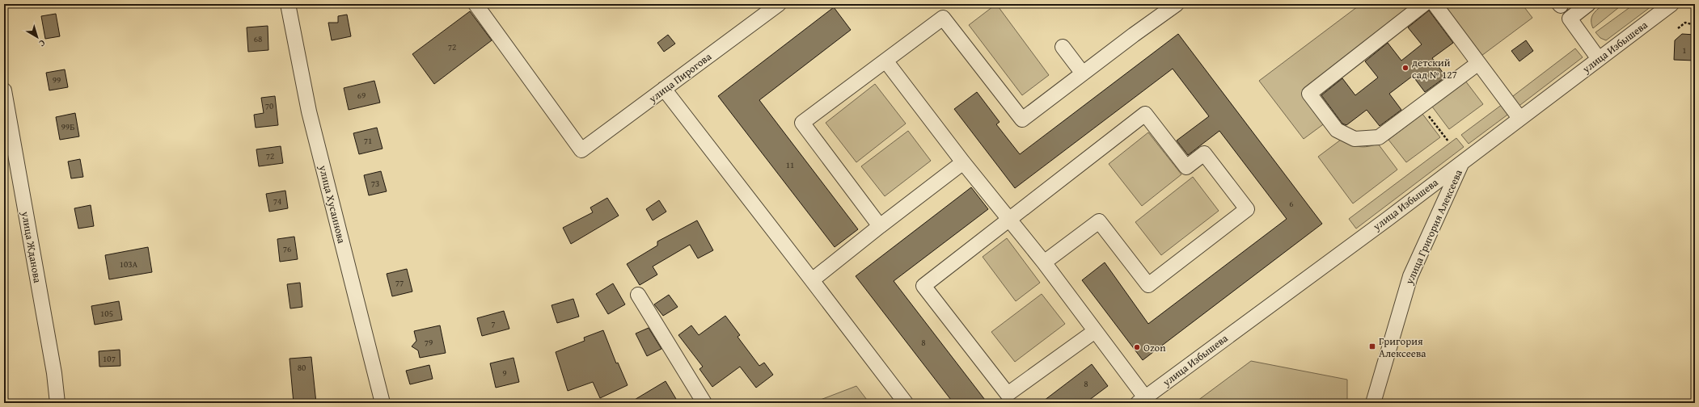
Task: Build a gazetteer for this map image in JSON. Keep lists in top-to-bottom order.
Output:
{
  "streets": {
    "street": [
      "улица Избышева",
      "улица Пирогова",
      "улица Хусаинова",
      "улица Григория Алексеева",
      "улица Жданова"
    ]
  },
  "crossings": [
    ["улица Избышева", "улица Григория Алексеева"]
  ],
  "places": {
    "other": ["детский сад № 127", "Ozon"],
    "transit": ["Григория Алексеева"]
  },
  "house_numbers": [
    "68",
    "72",
    "1",
    "99",
    "69",
    "70",
    "99Б",
    "71",
    "72",
    "11",
    "73",
    "74",
    "6",
    "76",
    "103А",
    "77",
    "105",
    "7",
    "79",
    "8",
    "107",
    "80",
    "9",
    "8"
  ],
  "north": "bottom right"
}
